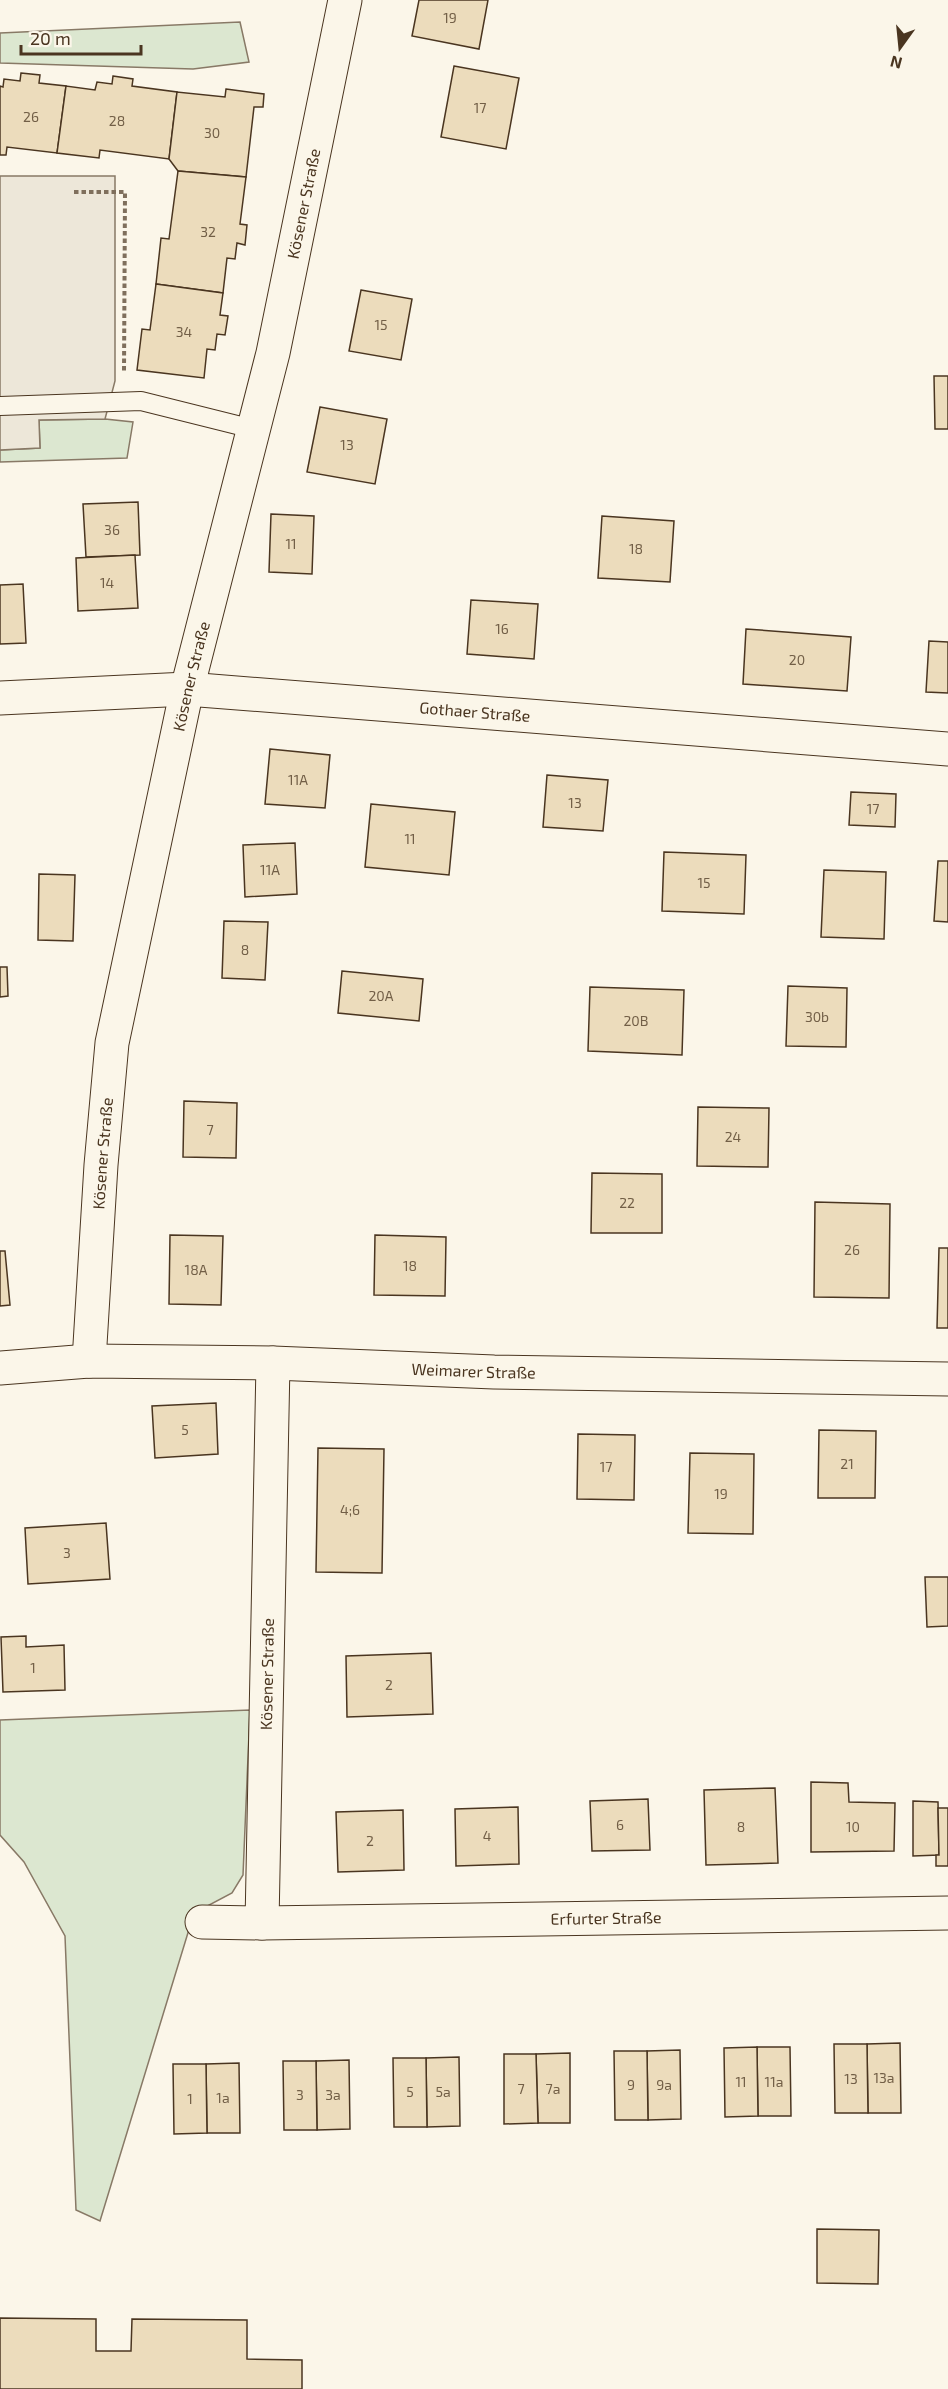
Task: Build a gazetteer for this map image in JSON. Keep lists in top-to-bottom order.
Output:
{
  "streets": {
    "street": [
      "Kösener Straße",
      "Gothaer Straße",
      "Weimarer Straße",
      "Erfurter Straße"
    ]
  },
  "crossings": [
    ["Kösener Straße", "Gothaer Straße"],
    ["Kösener Straße", "Weimarer Straße"],
    ["Kösener Straße", "Erfurter Straße"]
  ],
  "house_numbers": [
    "19",
    "17",
    "26",
    "28",
    "30",
    "32",
    "15",
    "34",
    "13",
    "36",
    "11",
    "18",
    "14",
    "16",
    "20",
    "11A",
    "13",
    "17",
    "11",
    "11A",
    "15",
    "8",
    "20A",
    "30b",
    "20B",
    "7",
    "24",
    "22",
    "26",
    "18",
    "18A",
    "5",
    "21",
    "17",
    "19",
    "4;6",
    "3",
    "1",
    "2",
    "6",
    "8",
    "10",
    "4",
    "2",
    "13a",
    "13",
    "11",
    "11a",
    "9",
    "9a",
    "7",
    "7a",
    "5",
    "5a",
    "3",
    "3a",
    "1a",
    "1"
  ],
  "scale_bar": "20 m",
  "north": "bottom"
}
